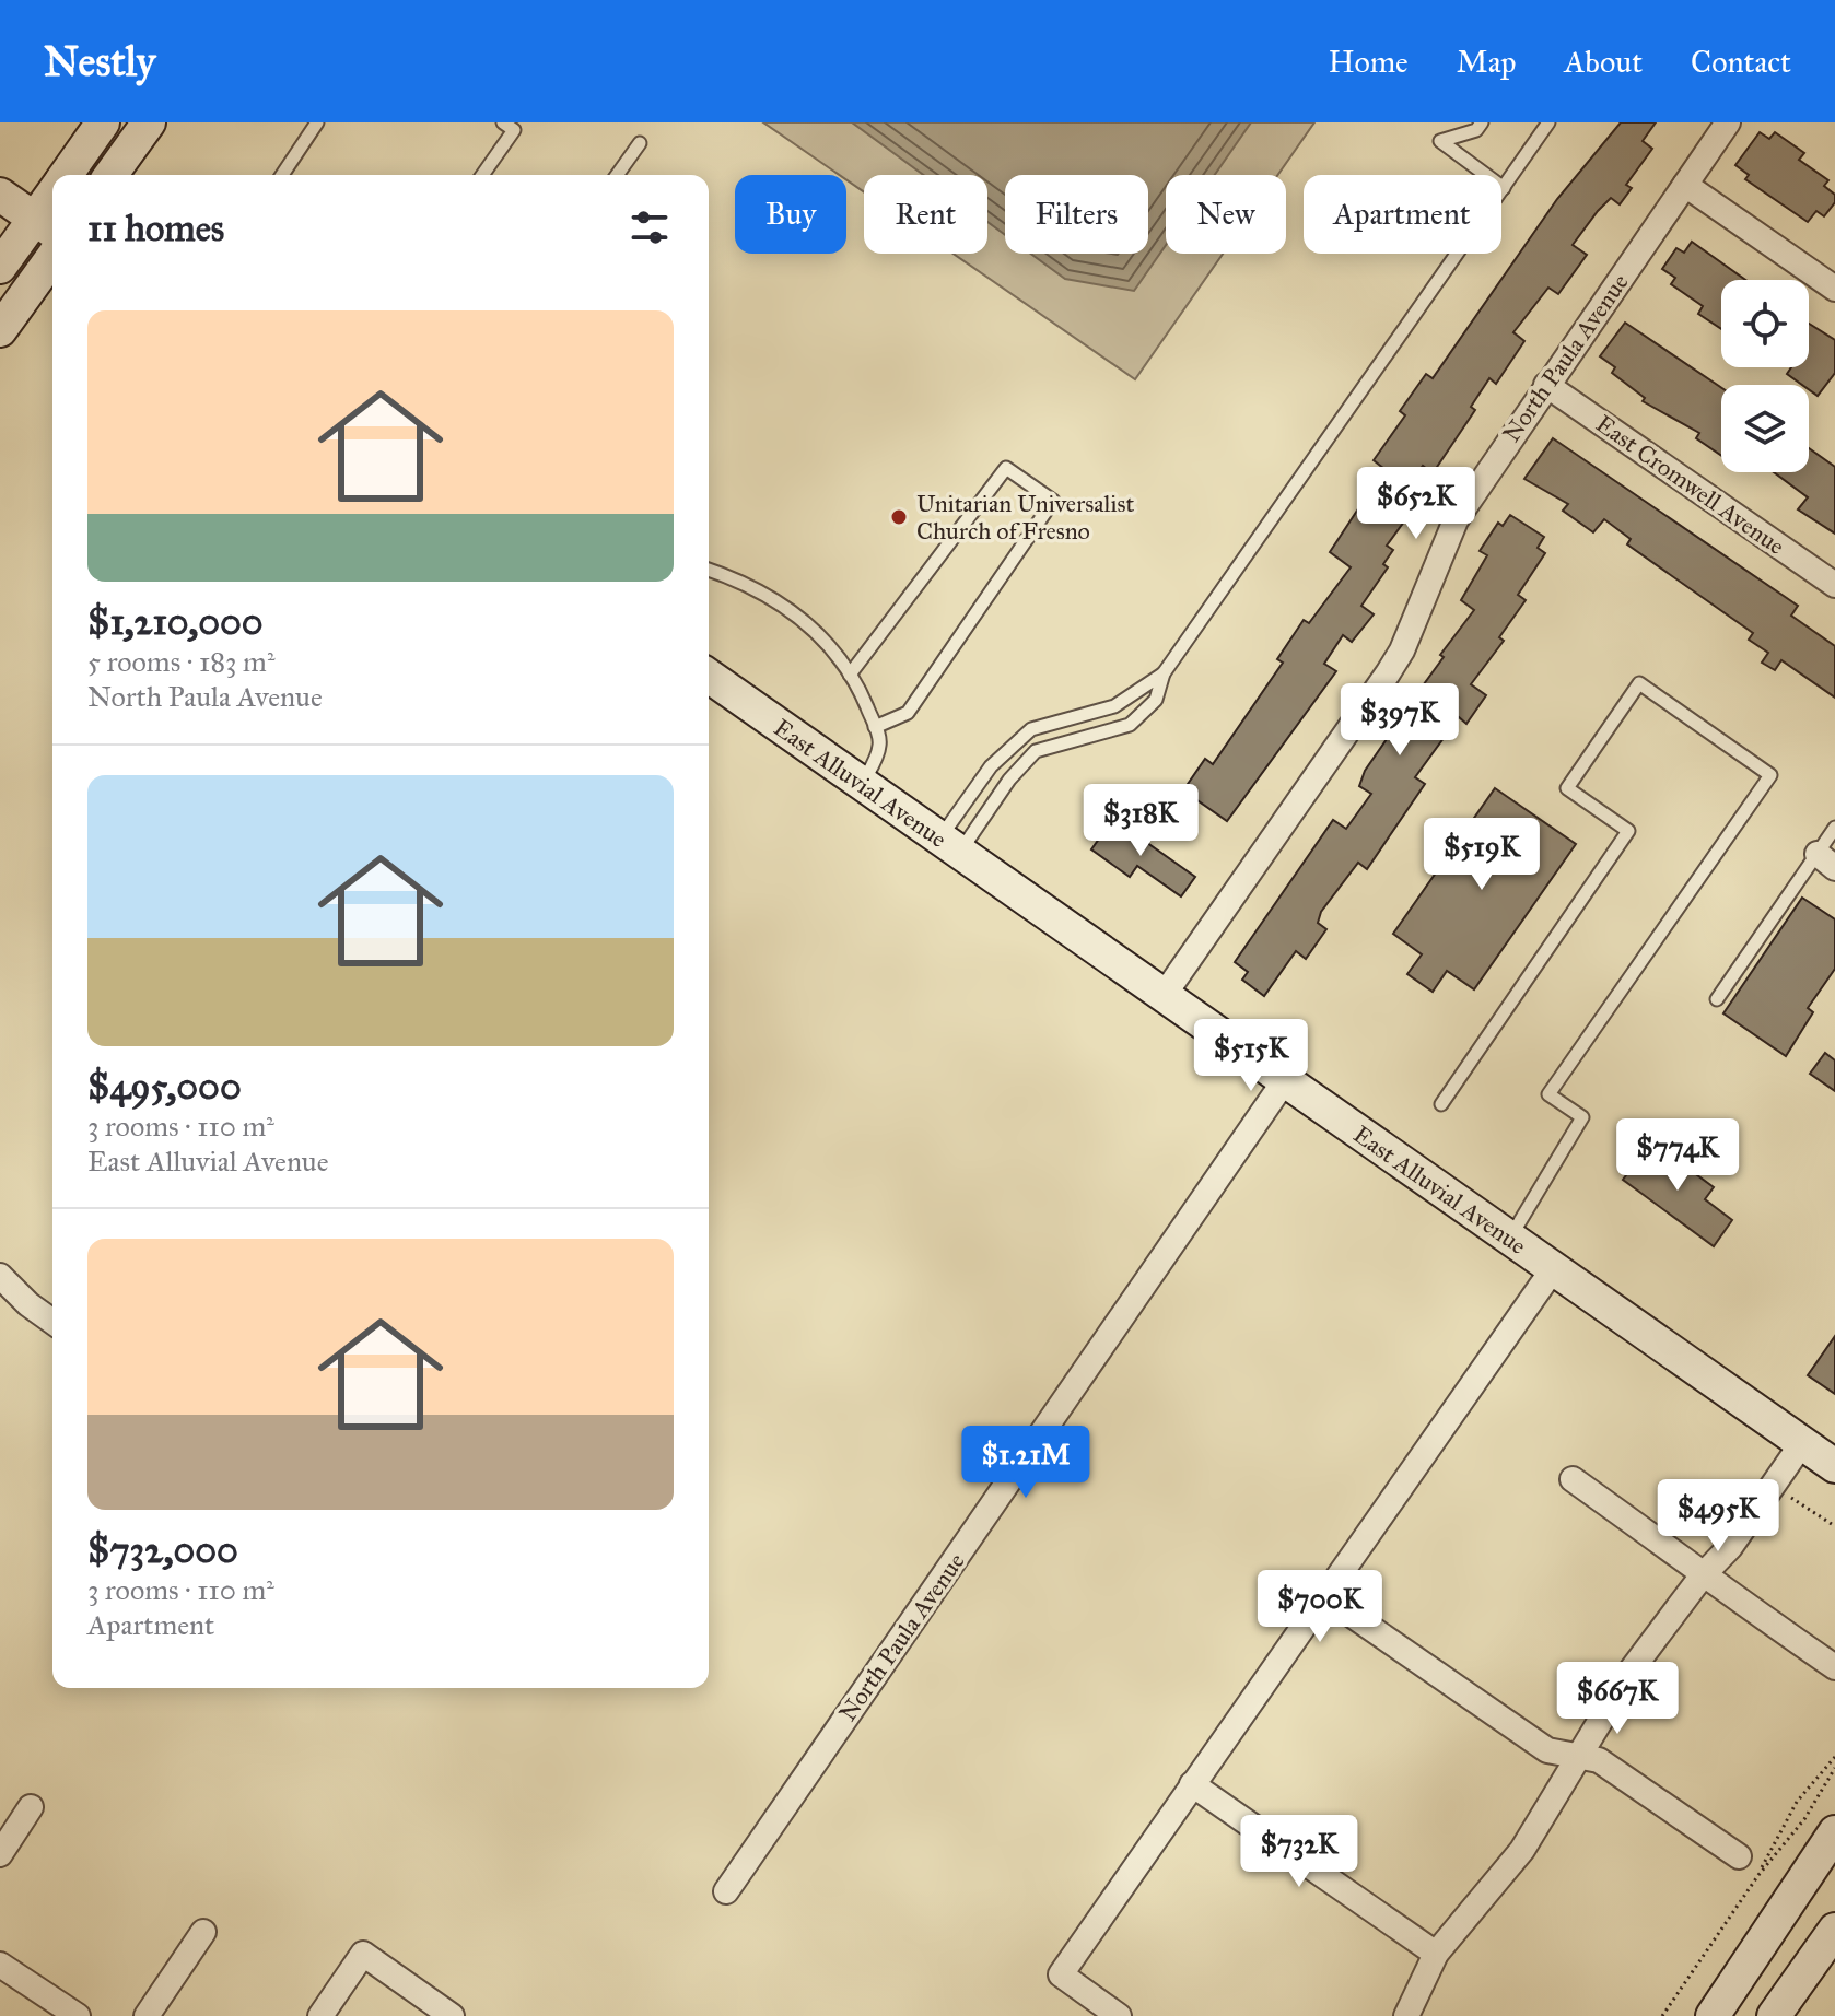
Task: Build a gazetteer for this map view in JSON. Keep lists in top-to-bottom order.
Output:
{
  "streets": {
    "street": ["North Paula Avenue", "East Cromwell Avenue", "East Alluvial Avenue"]
  },
  "crossings": [
    ["North Paula Avenue", "East Cromwell Avenue"],
    ["North Paula Avenue", "East Alluvial Avenue"]
  ],
  "places": ["Unitarian Universalist Church of Fresno"],
  "page": {
    "header": "Nestly",
    "nav": [
      "Home",
      "Map",
      "About",
      "Contact"
    ],
    "chip": [
      "Buy",
      "Rent",
      "Filters",
      "New",
      "Apartment"
    ],
    "heading": "11 homes",
    "list": [
      {
        "name": "$1,210,000",
        "note": "5 rooms · 183 m² · North Paula Avenue"
      },
      {
        "name": "$495,000",
        "note": "3 rooms · 110 m² · East Alluvial Avenue"
      },
      {
        "name": "$732,000",
        "note": "3 rooms · 110 m² · Apartment"
      }
    ],
    "price": [
      "$652K",
      "$397K",
      "$318K",
      "$519K",
      "$515K",
      "$774K",
      "$1.21M",
      "$495K",
      "$700K",
      "$667K",
      "$732K"
    ]
  }
}
